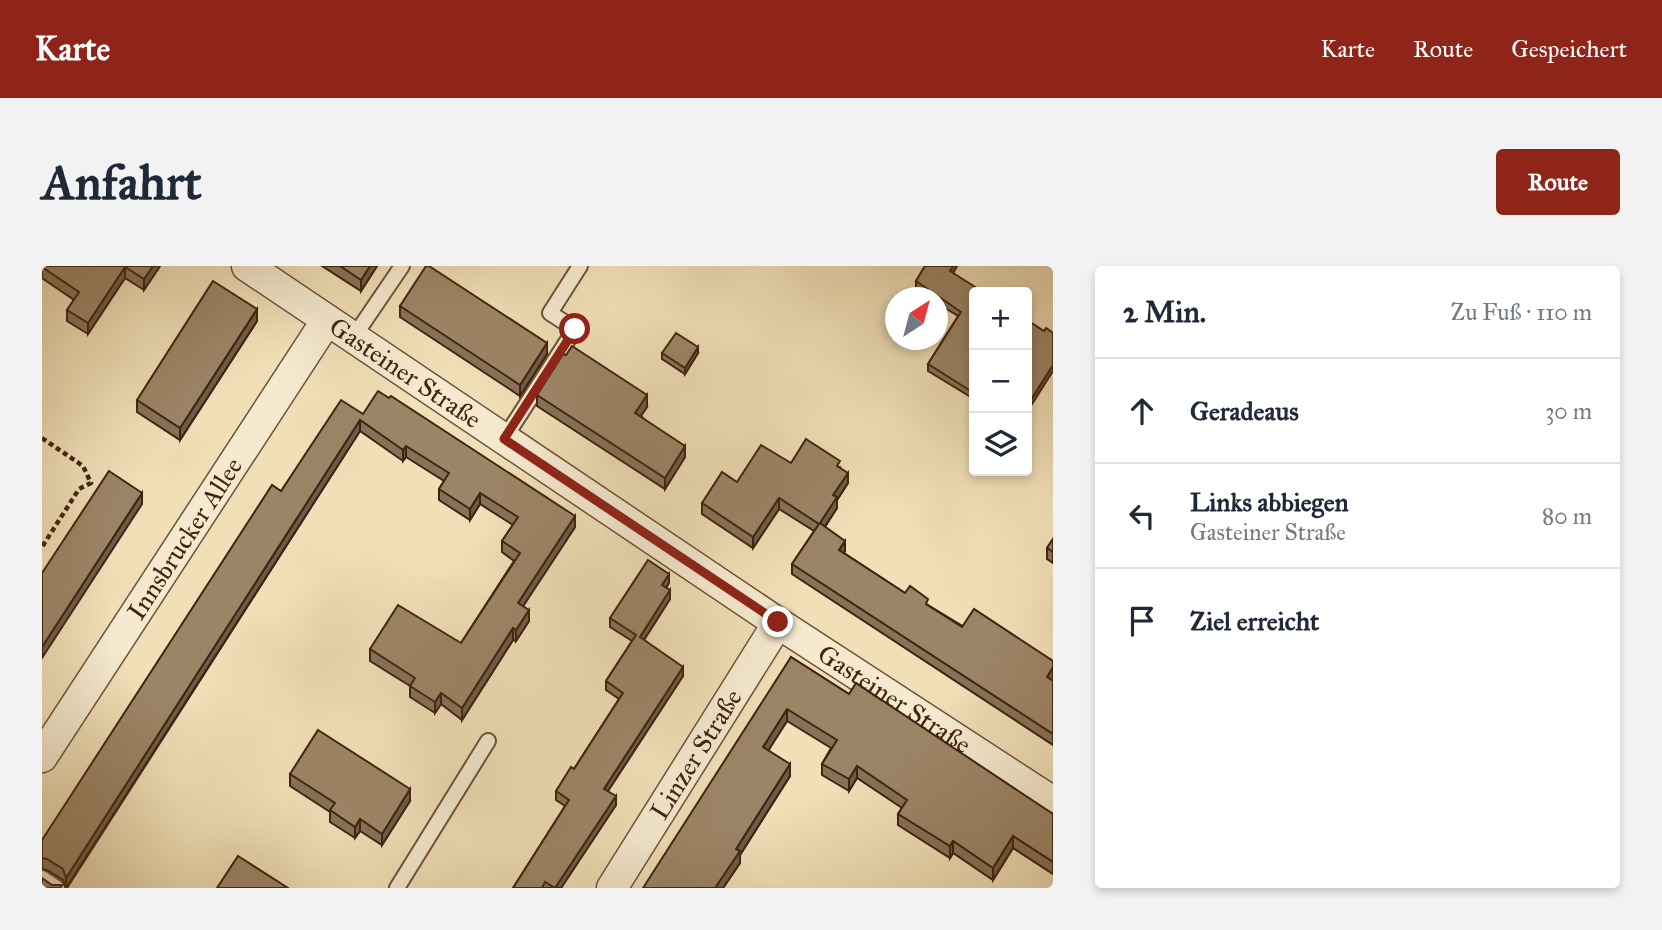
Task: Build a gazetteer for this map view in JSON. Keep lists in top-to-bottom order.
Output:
{
  "streets": {
    "street": ["Gasteiner Straße", "Innsbrucker Allee", "Linzer Straße"]
  },
  "crossings": [
    ["Gasteiner Straße", "Innsbrucker Allee"],
    ["Gasteiner Straße", "Linzer Straße"]
  ],
  "north": "top right",
  "page": {
    "header": "Karte",
    "nav": ["Karte", "Route", "Gespeichert"],
    "buttons": "Route",
    "title": "Anfahrt",
    "heading": ["2 Min.", "Zu Fuß · 110 m"],
    "map_buttons": ["+", "−"],
    "list": [
      ["Geradeaus", "30 m"],
      ["Links abbiegen", "Gasteiner Straße", "80 m"],
      "Ziel erreicht"
    ]
  }
}
